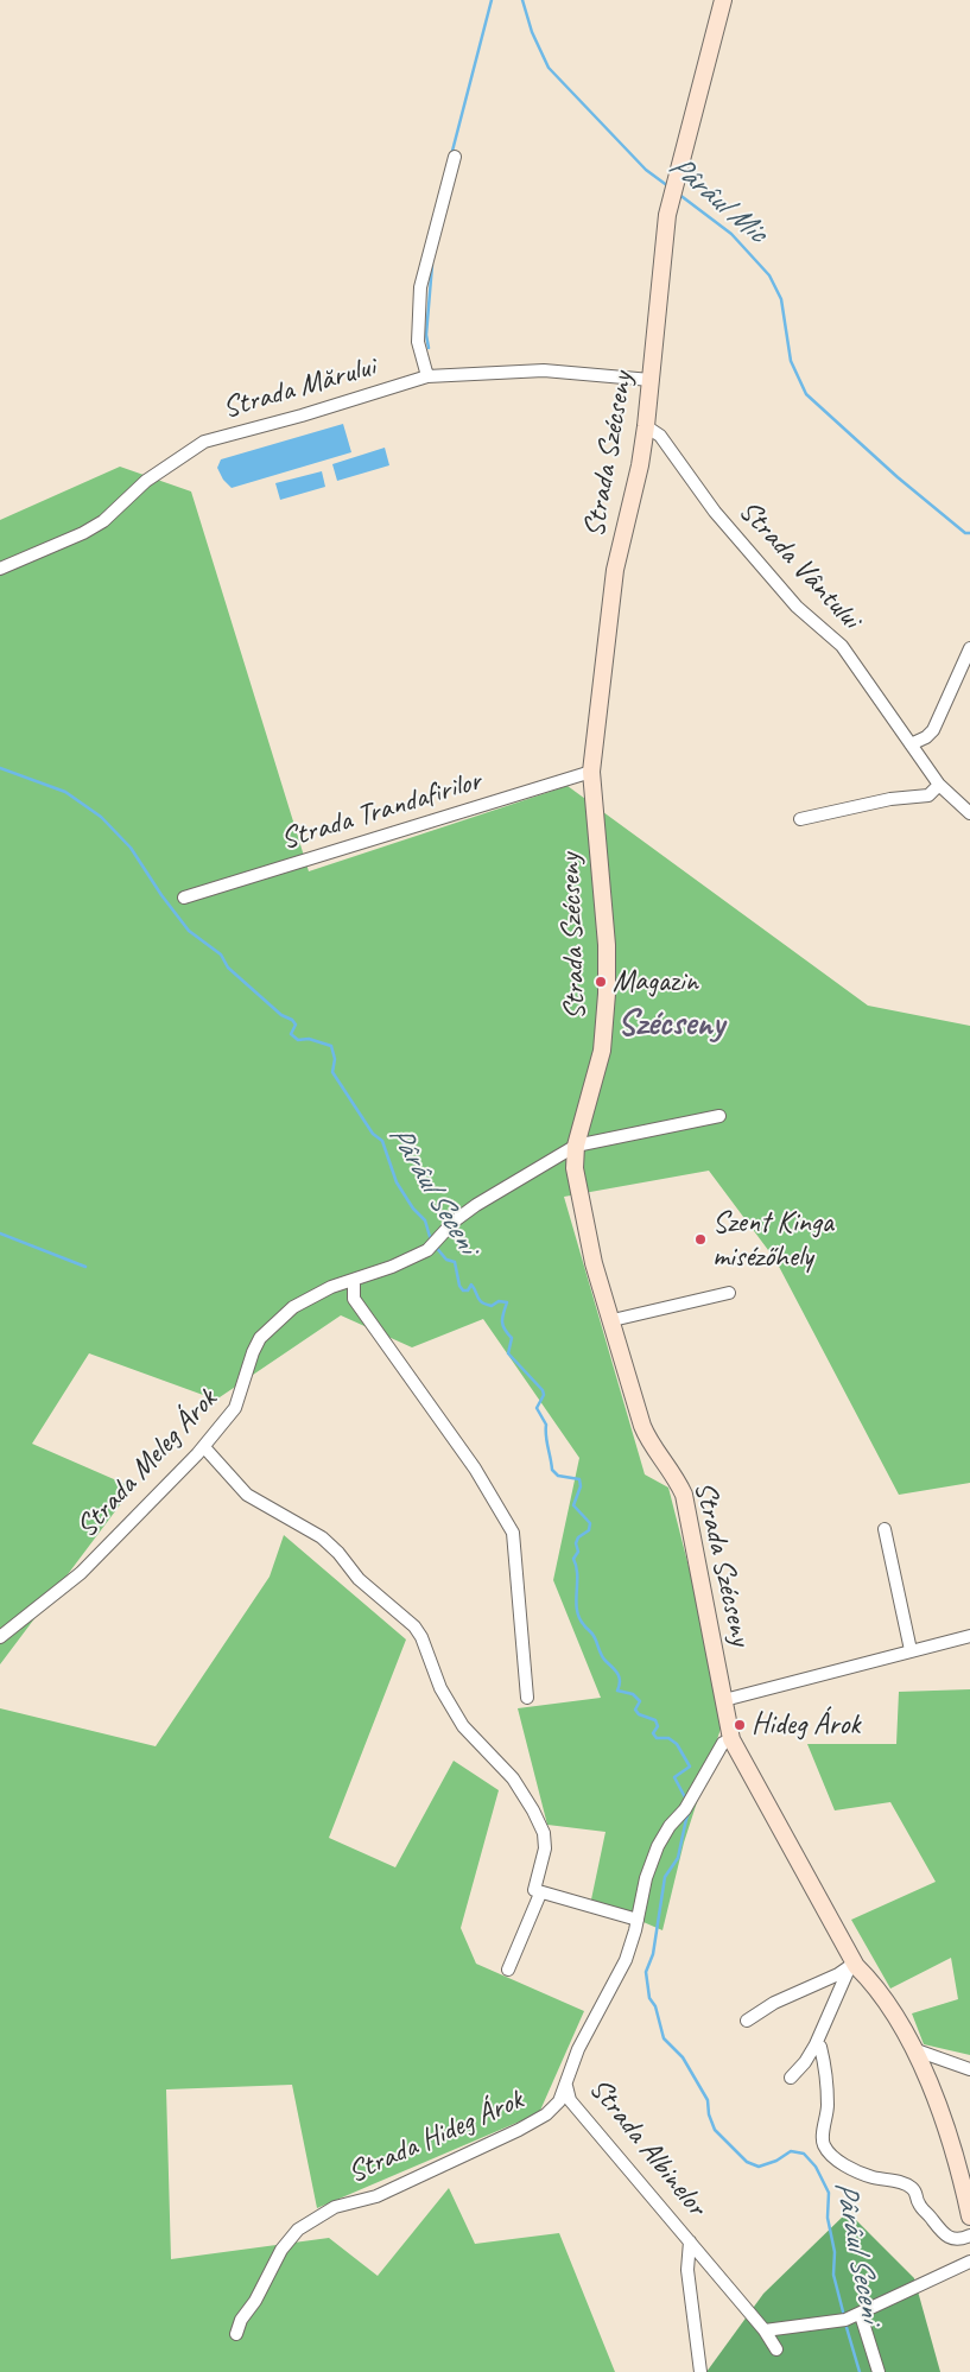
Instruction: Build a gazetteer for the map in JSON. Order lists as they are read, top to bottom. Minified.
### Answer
{"streets":{"street":["Strada Mărului","Strada Szécseny","Strada Vântului","Strada Trandafirilor","Strada Meleg Árok","Strada Hideg Árok","Strada Albinelor"]},"crossings":[["Strada Mărului","Strada Szécseny"],["Strada Szécseny","Strada Vântului"],["Strada Szécseny","Strada Trandafirilor"],["Strada Szécseny","Strada Meleg Árok"],["Strada Szécseny","Strada Hideg Árok"],["Strada Hideg Árok","Strada Albinelor"]],"districts":["Szécseny"],"water":["Pârâul Mic","Pârâul Seceni"],"places":["Magazin","Szent Kinga misézőhely","Hideg Árok"]}
